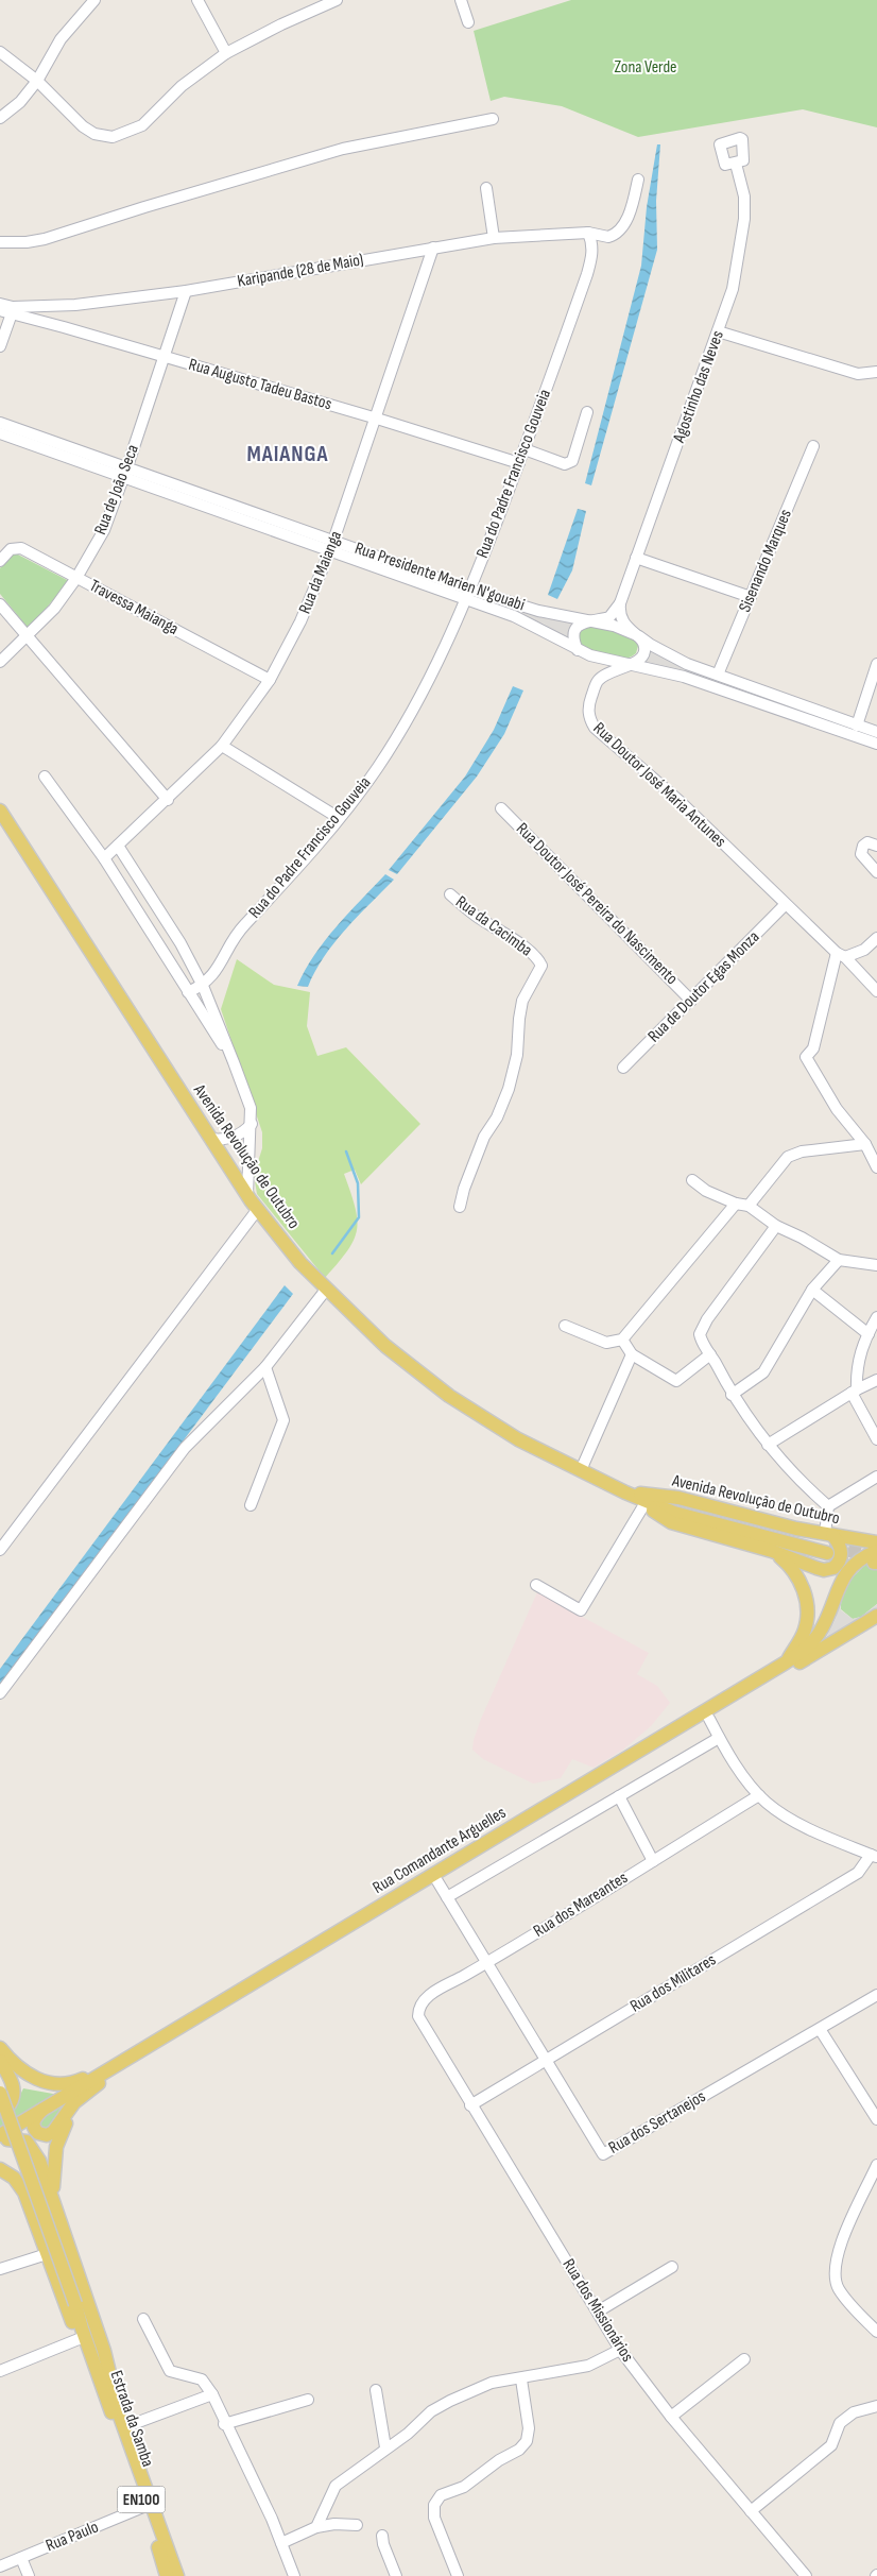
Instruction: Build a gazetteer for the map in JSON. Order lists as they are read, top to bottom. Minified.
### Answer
{"streets":{"main road":["Avenida Revolução de Outubro","Rua Comandante Arguelles","Estrada da Samba","EN100"],"street":["Karipande (28 de Maio)","Rua Augusto Tadeu Bastos","Agostinho das Neves","Rua do Padre Francisco Gouveia","Rua de João Seca","Sisenando Marques","Rua da Maianga","Rua Presidente Marien N'gouabi","Travessa Maianga","Rua Doutor José Maria Antunes","Rua Doutor José Pereira do Nascimento","Rua da Cacimba","Rua de Doutor Egas Monza","Rua dos Mareantes","Rua dos Militares","Rua dos Sertanejos","Rua dos Missionários","Rua Paulo"]},"crossings":[["Karipande (28 de Maio)","Rua Augusto Tadeu Bastos"],["Karipande (28 de Maio)","Rua do Padre Francisco Gouveia"],["Karipande (28 de Maio)","Rua de João Seca"],["Karipande (28 de Maio)","Rua da Maianga"],["Rua Augusto Tadeu Bastos","Rua do Padre Francisco Gouveia"],["Rua Augusto Tadeu Bastos","Rua de João Seca"],["Rua Augusto Tadeu Bastos","Rua da Maianga"],["Rua do Padre Francisco Gouveia","Rua Presidente Marien N'gouabi"],["Rua de João Seca","Rua Presidente Marien N'gouabi"],["Rua de João Seca","Travessa Maianga"],["Sisenando Marques","Rua Presidente Marien N'gouabi"],["Rua da Maianga","Rua Presidente Marien N'gouabi"],["Rua da Maianga","Travessa Maianga"],["Rua Presidente Marien N'gouabi","Rua Doutor José Maria Antunes"],["Rua Doutor José Maria Antunes","Rua de Doutor Egas Monza"],["Rua Doutor José Pereira do Nascimento","Rua de Doutor Egas Monza"],["Rua Comandante Arguelles","Rua dos Sertanejos"],["Rua dos Mareantes","Rua dos Sertanejos"],["Rua dos Mareantes","Rua dos Missionários"],["Rua dos Militares","Rua dos Sertanejos"],["Rua dos Militares","Rua dos Missionários"],["Estrada da Samba","EN100"],["Estrada da Samba","Rua Paulo"]],"districts":["MAIANGA"],"parks":["Zona Verde"]}
